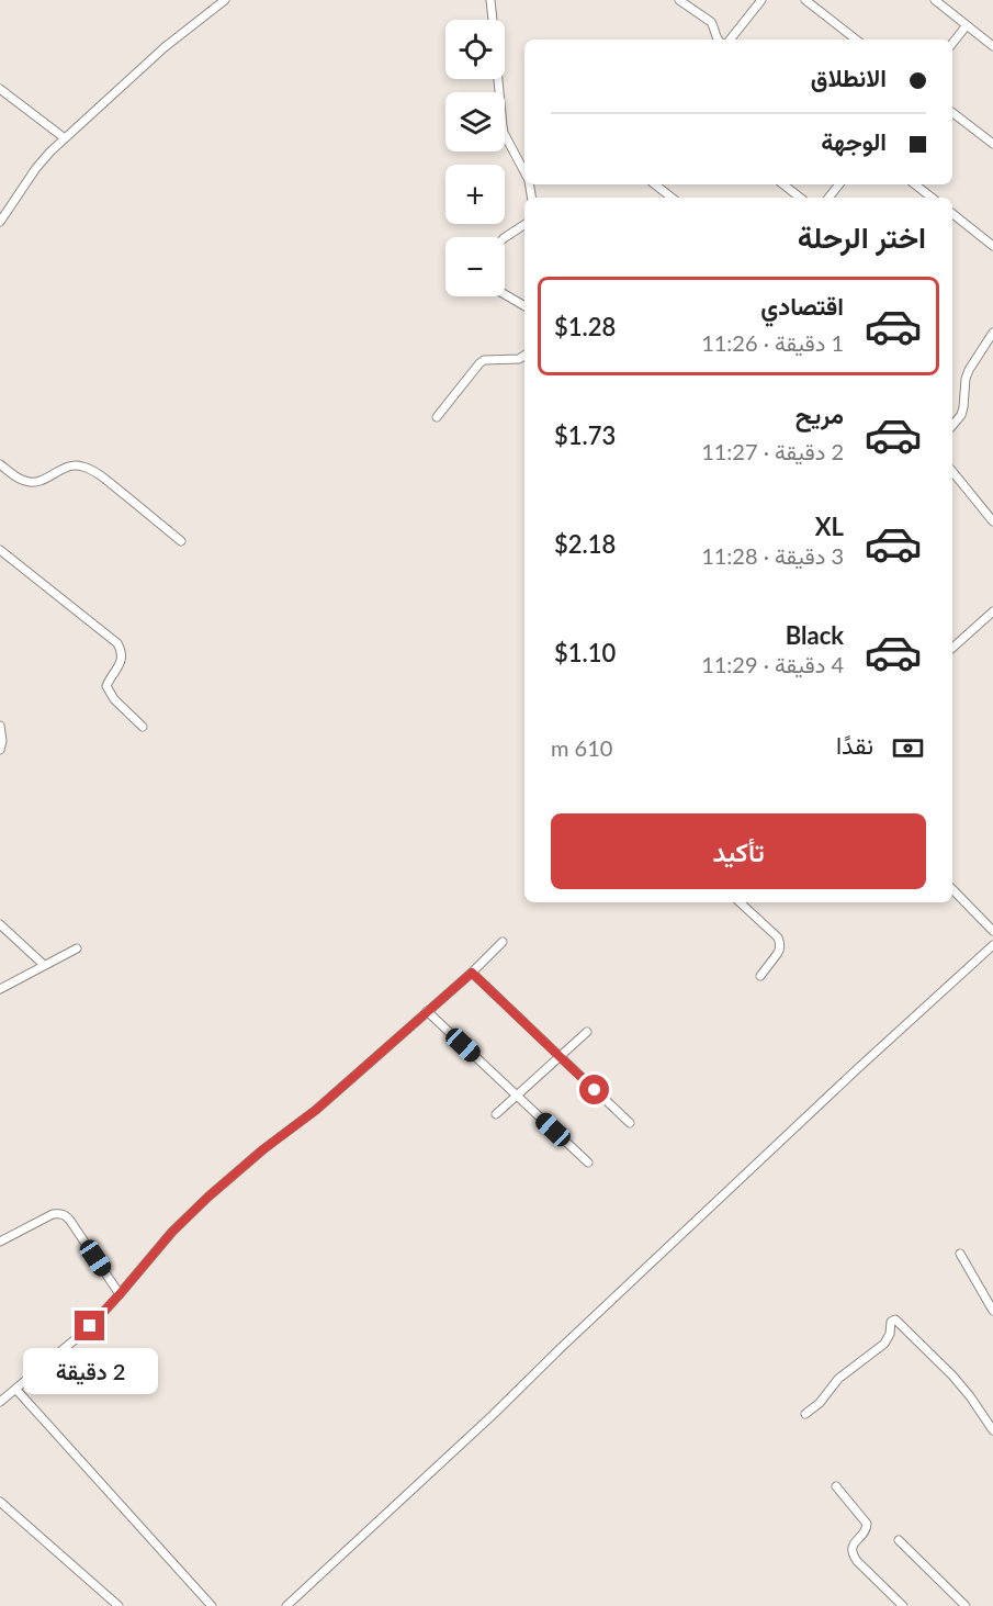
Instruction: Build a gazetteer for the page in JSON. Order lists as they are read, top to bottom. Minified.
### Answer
{"page":{"map_buttons":["+","−"],"banner":["الانطلاق","الوجهة"],"heading":"اختر الرحلة","list":[{"name":"اقتصادي","note":"1 دقيقة · 11:26","value":"$1.28"},{"name":"مريح","note":"2 دقيقة · 11:27","value":"$1.73"},{"name":"XL","note":"3 دقيقة · 11:28","value":"$2.18"},{"name":"Black","note":"4 دقيقة · 11:29","value":"$1.10"}],"pay":["نقدًا","610 m"],"buttons":"تأكيد","bubble":"2 دقيقة"}}
